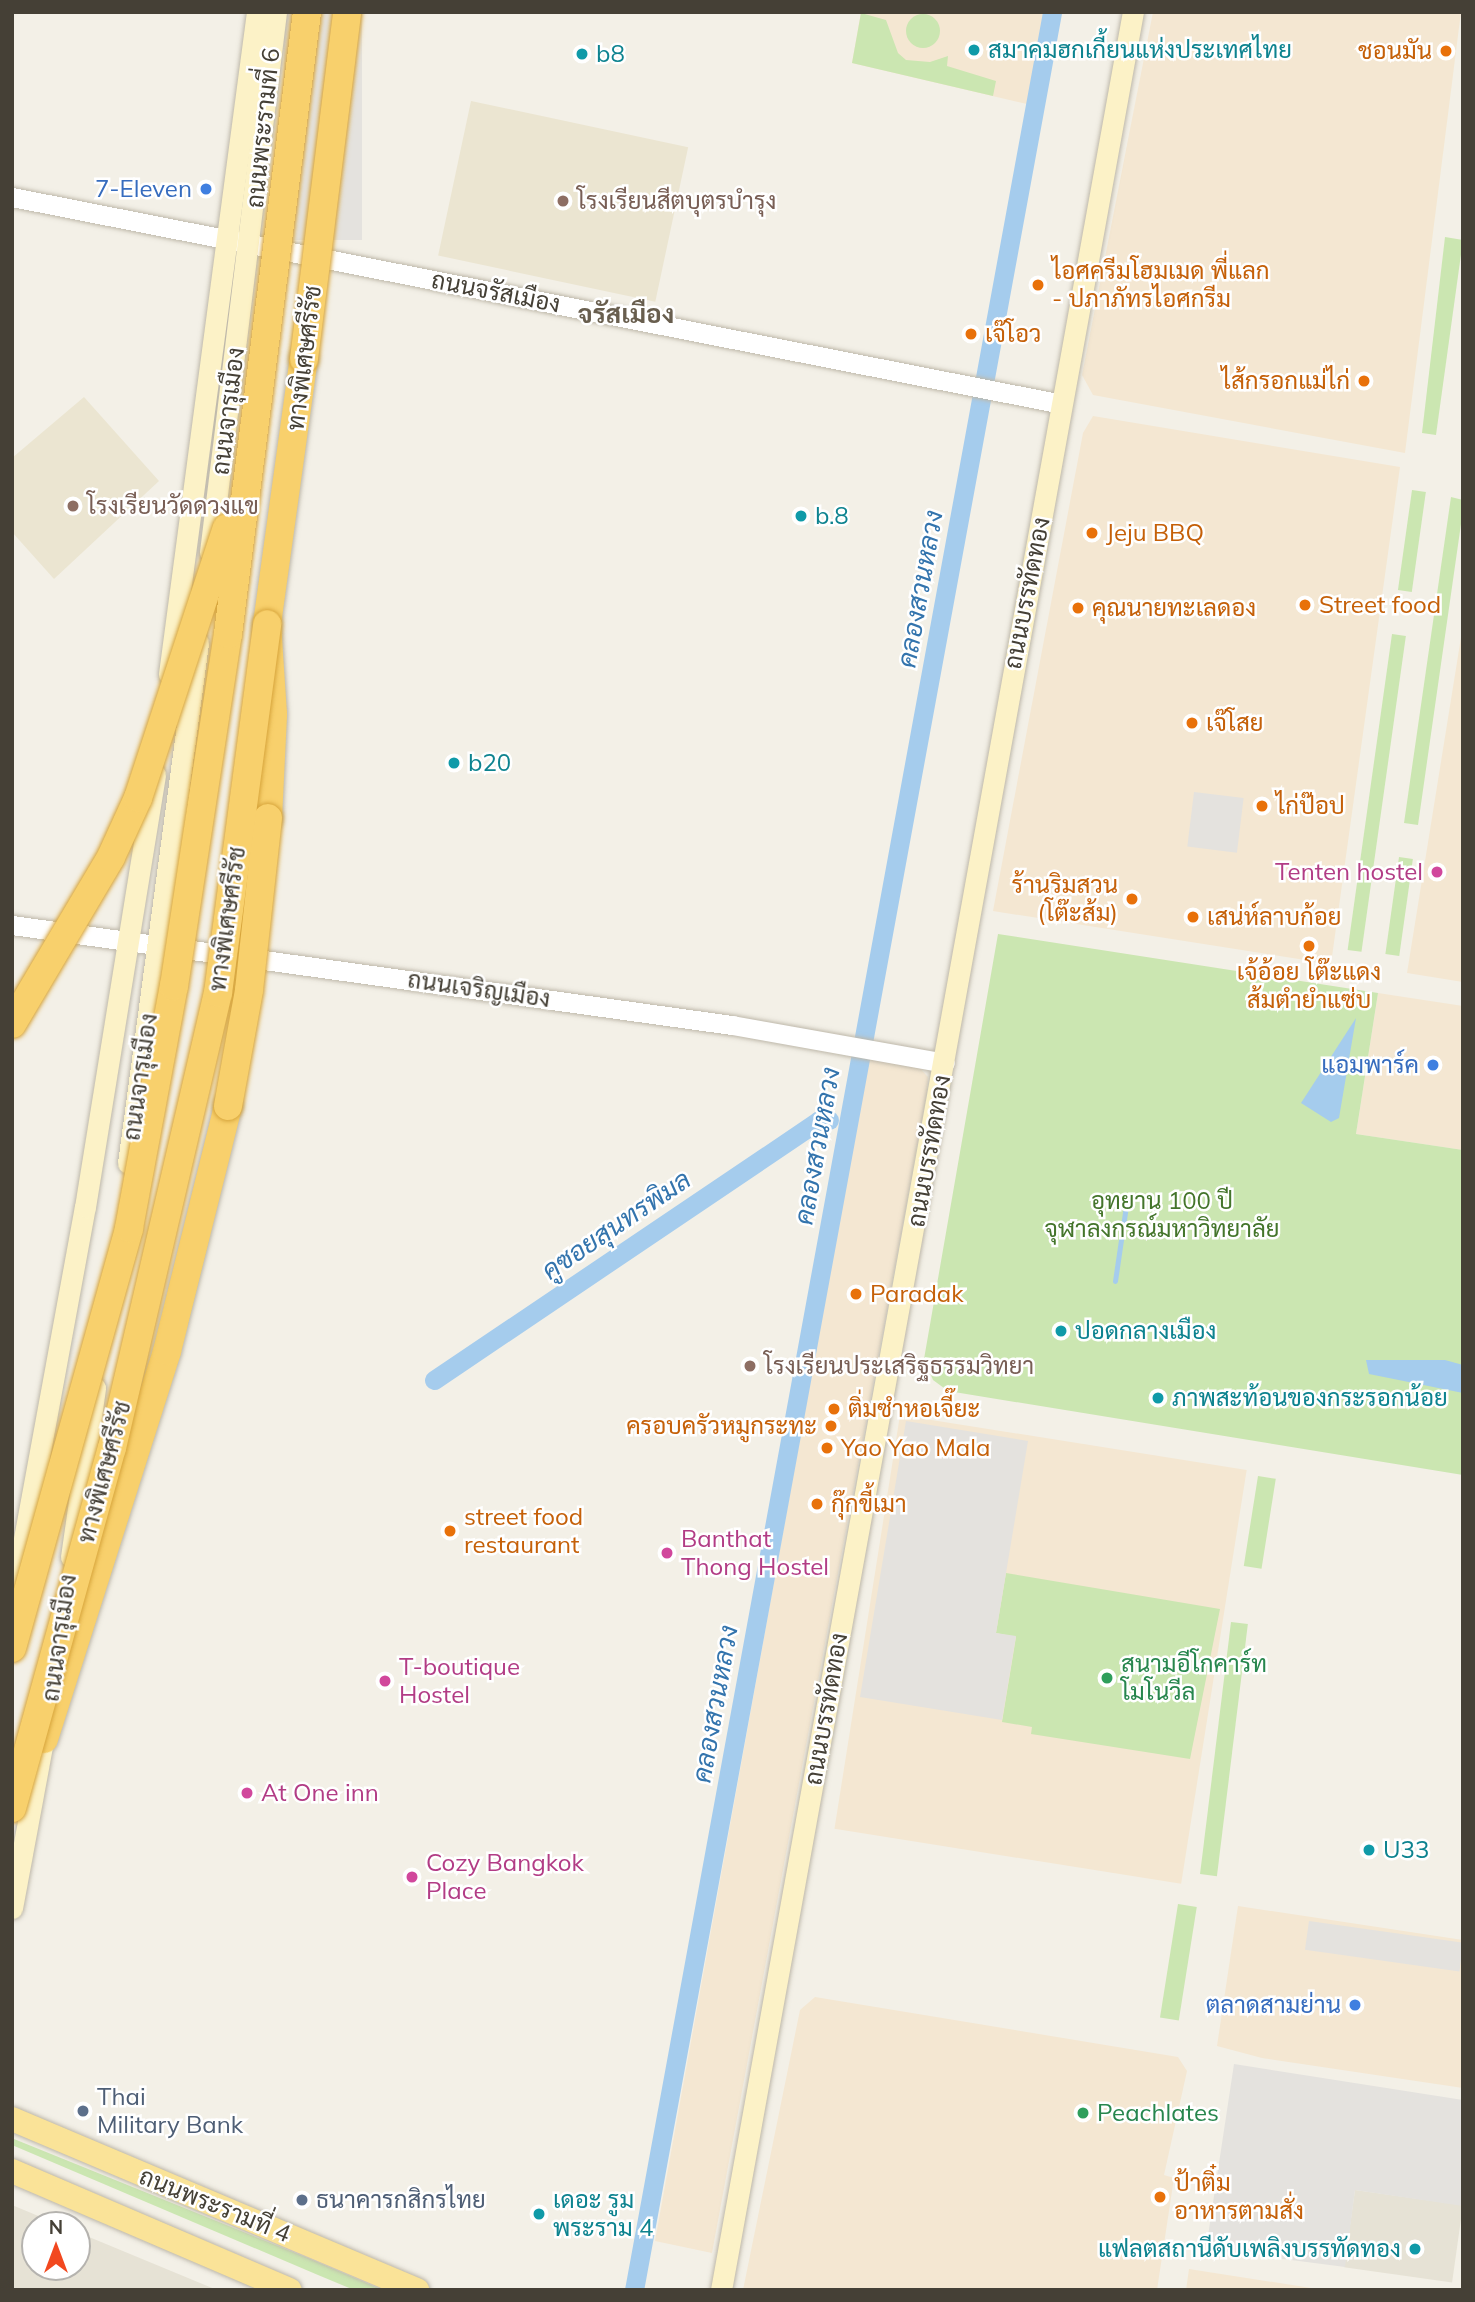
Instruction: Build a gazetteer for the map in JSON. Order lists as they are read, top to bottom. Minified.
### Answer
{"streets":{"highway":["ทางพิเศษศรีรัช"],"main road":["ถนนพระรามที่ 6","ถนนจารุเมือง","ถนนบรรทัดทอง","ถนนพระรามที่ 4"],"street":["ถนนจรัสเมือง","ถนนเจริญเมือง"]},"crossings":[["ถนนพระรามที่ 6","ถนนจรัสเมือง"],["ถนนพระรามที่ 6","ถนนจารุเมือง"],["ถนนจรัสเมือง","ถนนจารุเมือง"],["ถนนจรัสเมือง","ถนนบรรทัดทอง"],["ถนนจารุเมือง","ถนนเจริญเมือง"],["ถนนบรรทัดทอง","ถนนเจริญเมือง"]],"districts":["จรัสเมือง"],"water":["คลองสวนหลวง","คูซอยสุนทรพิมล"],"parks":["อุทยาน 100 ปี จุฬาลงกรณ์มหาวิทยาลัย"],"places":["สมาคมฮกเกี้ยนแห่งประเทศไทย","ชอนมัน","b8","7-Eleven","โรงเรียนสีตบุตรบำรุง","ไอศครีมโฮมเมด พี่แลก - ปภาภัทรไอศกรีม","เจ๊โอว","ไส้กรอกแม่ไก่","โรงเรียนวัดดวงแข","b.8","Jeju BBQ","Street food","คุณนายทะเลดอง","เจ๊โสย","b20","ไก่ป๊อป","Tenten hostel","ร้านริมสวน (โต๊ะส้ม)","เสน่ห์ลาบก้อย","เจ้อ้อย โต๊ะแดง ส้มตำยำแซ่บ","แอมพาร์ค","Paradak","ปอดกลางเมือง","โรงเรียนประเสริฐธรรมวิทยา","ภาพสะท้อนของกระรอกน้อย","ติ่มซำหอเจี๊ยะ","ครอบครัวหมูกระทะ","Yao Yao Mala","กุ๊กขี้เมา","street food restaurant","Banthat Thong Hostel","สนามอีโกคาร์ท โมโนวีล","T-boutique Hostel","At One inn","U33","Cozy Bangkok Place","ตลาดสามย่าน","Thai Military Bank","Peachlates","ป้าติ๋ม อาหารตามสั่ง","ธนาคารกสิกรไทย","เดอะ รูม พระราม 4","แฟลตสถานีดับเพลิงบรรทัดทอง"],"north":"top"}
